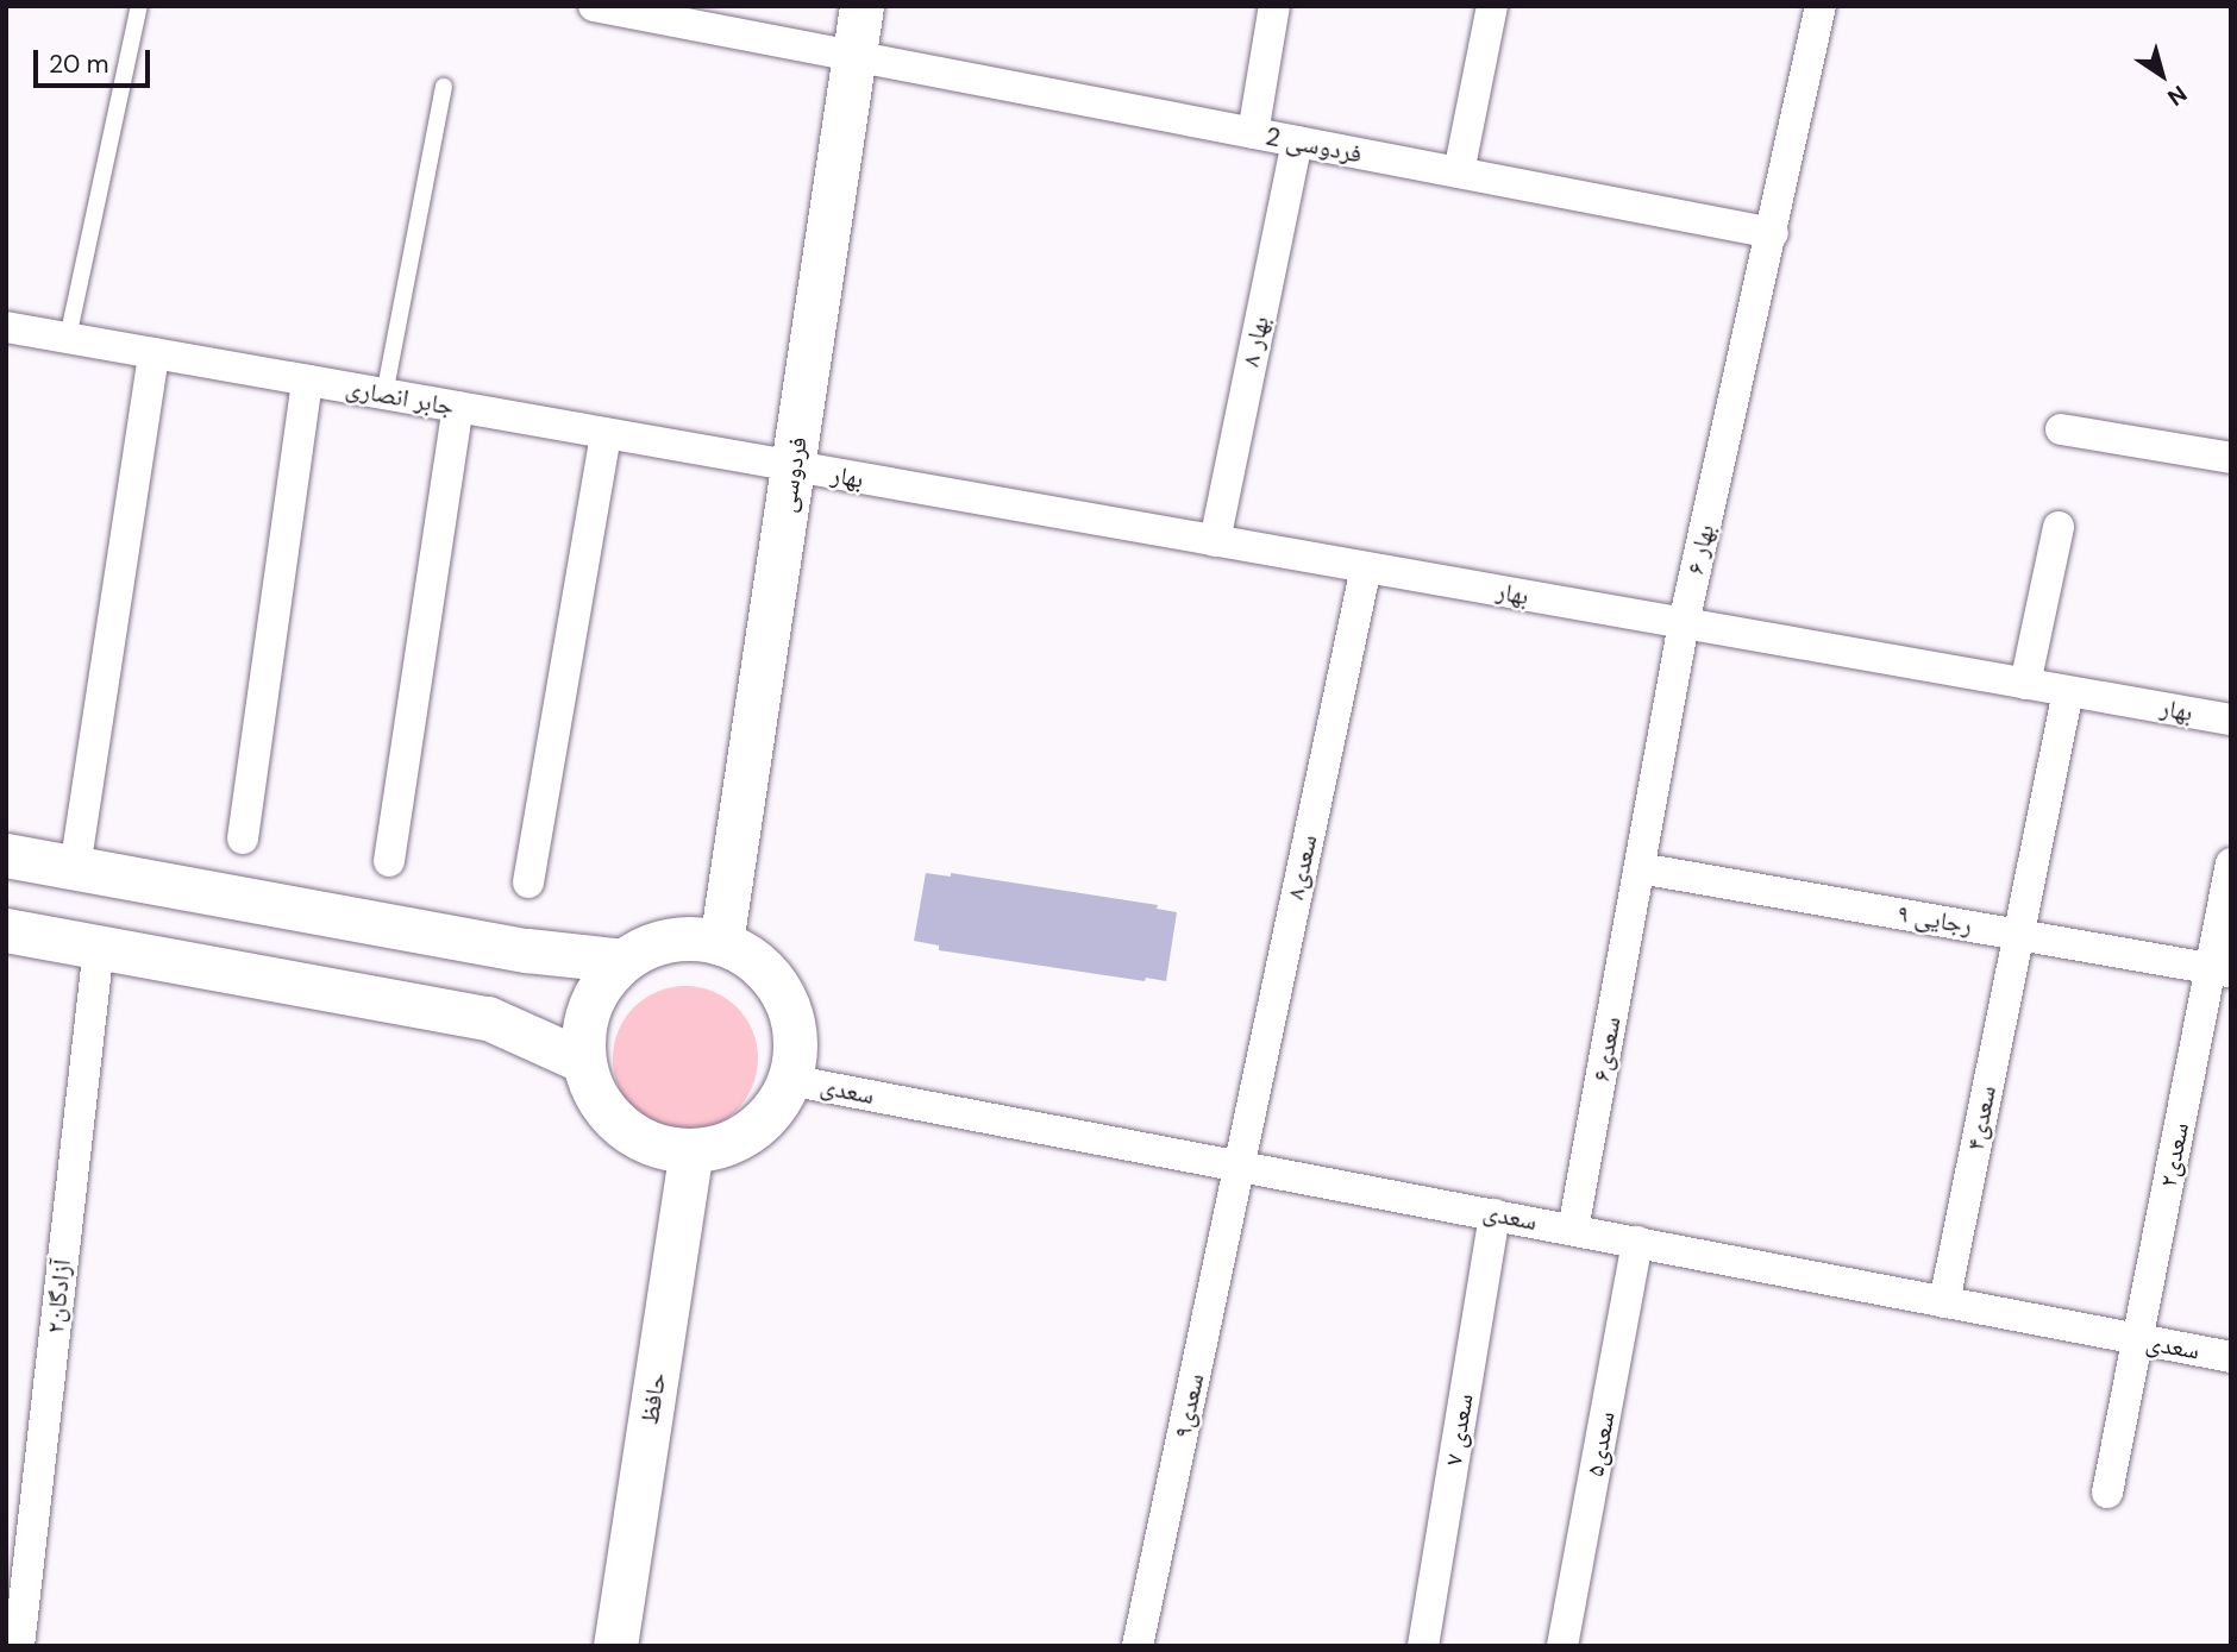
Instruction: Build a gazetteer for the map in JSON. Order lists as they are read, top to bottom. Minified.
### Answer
{"streets":{"street":["فردوسی 2","بهار ۸","جابر انصاری","فردوسی","بهار","بهار ۶","سعدی۸","رجایی ۹","سعدی۶","سعدی","سعدی۴","سعدی۲","آزادگان۲","حافظ","سعدی۹","سعدی ۷","سعدی۵"]},"crossings":[["فردوسی 2","بهار ۸"],["فردوسی 2","فردوسی"],["فردوسی 2","بهار ۶"],["بهار ۸","بهار"],["جابر انصاری","فردوسی"],["جابر انصاری","بهار"],["فردوسی","بهار"],["فردوسی","سعدی"],["فردوسی","حافظ"],["بهار","بهار ۶"],["بهار","سعدی۸"],["بهار","سعدی۴"],["بهار ۶","رجایی ۹"],["بهار ۶","سعدی۶"],["سعدی۸","سعدی"],["سعدی۸","سعدی۹"],["رجایی ۹","سعدی۶"],["رجایی ۹","سعدی۴"],["رجایی ۹","سعدی۲"],["سعدی۶","سعدی"],["سعدی","سعدی۴"],["سعدی","سعدی۲"],["سعدی","حافظ"],["سعدی","سعدی۹"],["سعدی","سعدی ۷"],["سعدی","سعدی۵"]],"scale_bar":"20 m","north":"bottom right"}
